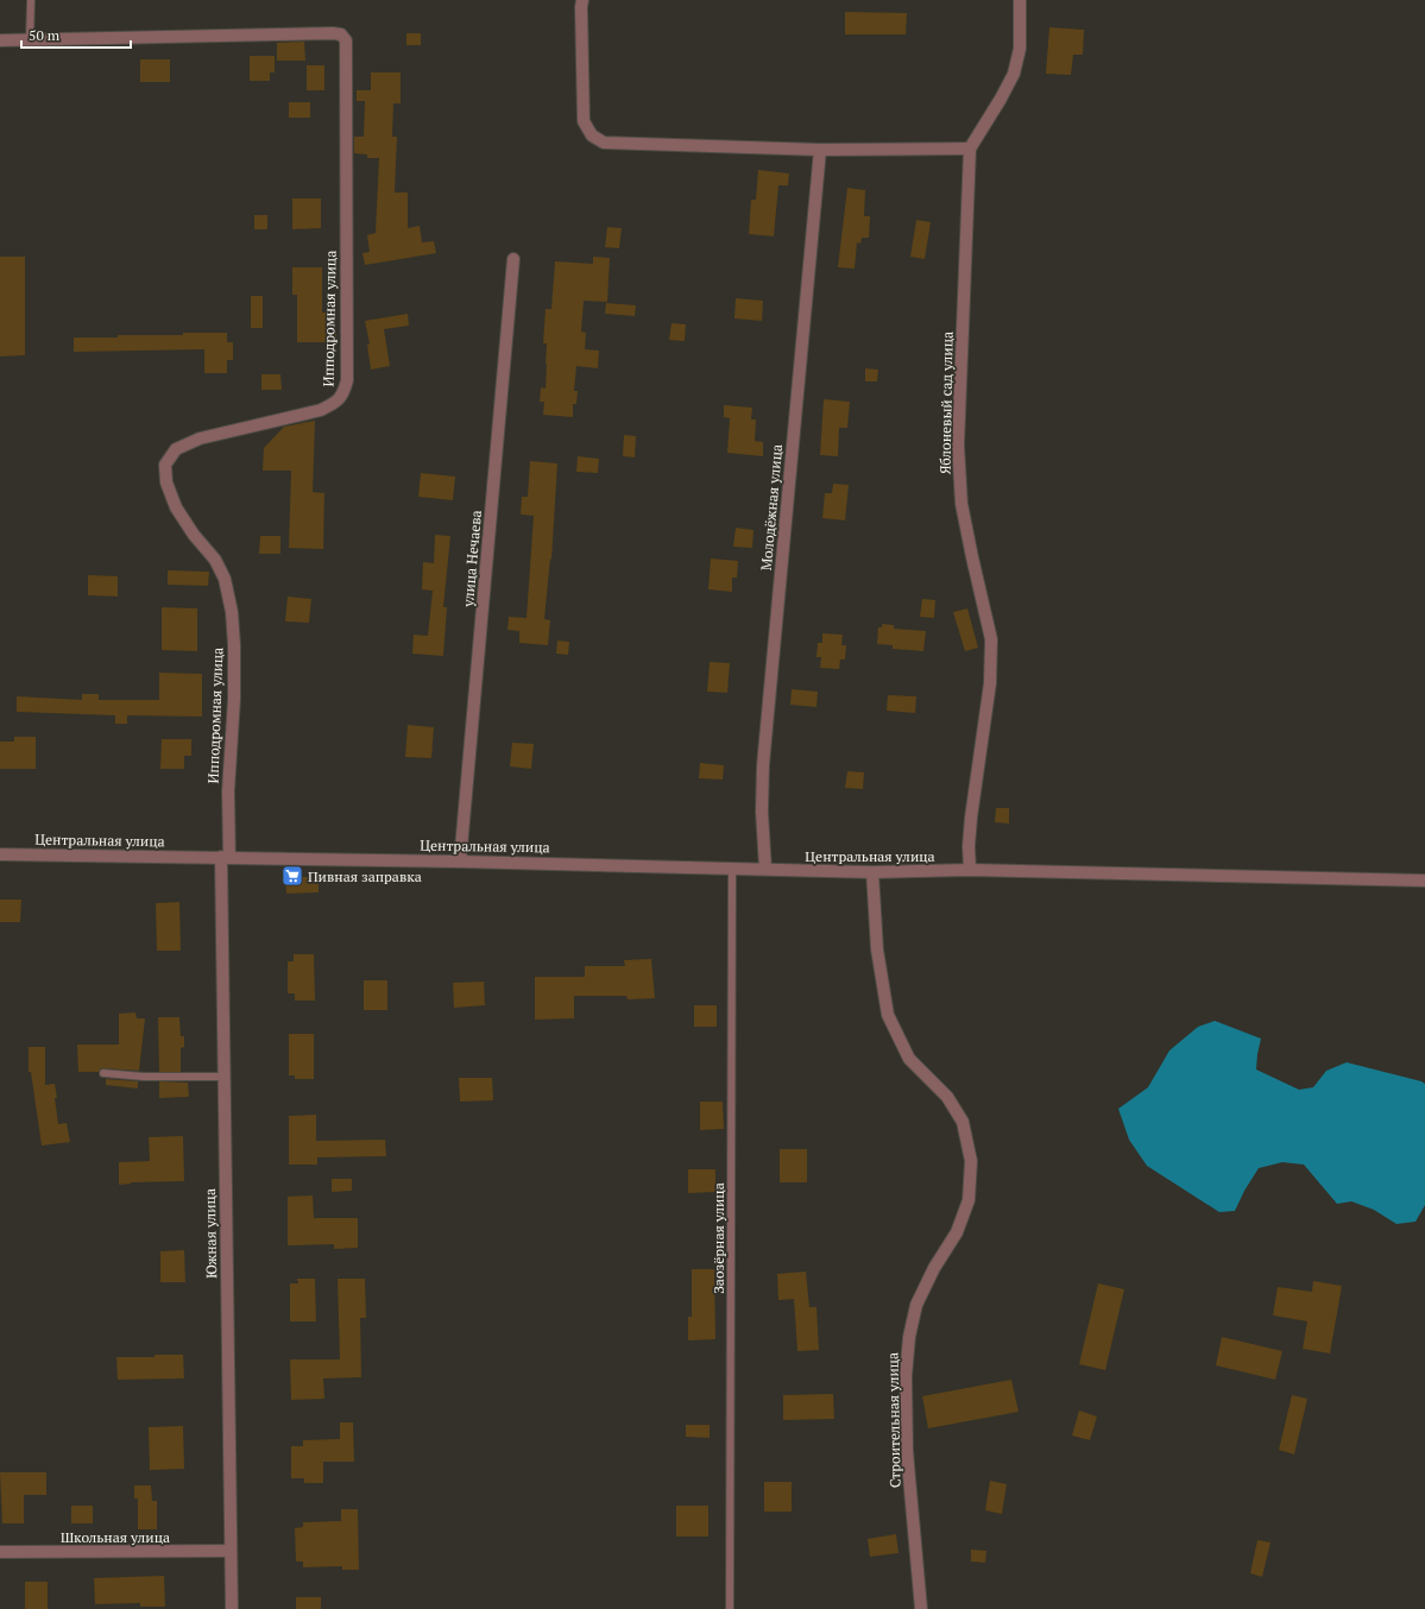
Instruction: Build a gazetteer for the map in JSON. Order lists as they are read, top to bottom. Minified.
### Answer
{"streets":{"street":["Ипподромная улица","Яблоневый сад улица","Молодёжная улица","улица Нечаева","Центральная улица","Южная улица","Строительная улица","Школьная улица"],"lane":["Заозёрная улица"]},"crossings":[["Ипподромная улица","Центральная улица"],["Ипподромная улица","Южная улица"],["Яблоневый сад улица","Центральная улица"],["Молодёжная улица","Центральная улица"],["улица Нечаева","Центральная улица"],["Центральная улица","Южная улица"],["Центральная улица","Заозёрная улица"],["Центральная улица","Строительная улица"],["Южная улица","Школьная улица"]],"places":{"supermarket":["Пивная заправка"]},"scale_bar":"50 m"}
